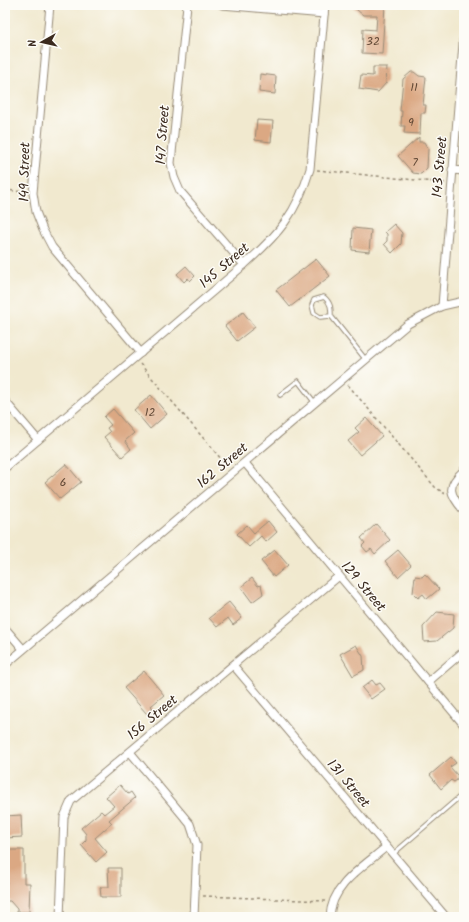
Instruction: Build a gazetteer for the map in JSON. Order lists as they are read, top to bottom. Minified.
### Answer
{"streets":{"street":["147 Street","143 Street","149 Street","145 Street","162 Street","129 Street","156 Street","131 Street"]},"crossings":[["147 Street","145 Street"],["143 Street","162 Street"],["149 Street","145 Street"],["162 Street","129 Street"],["129 Street","156 Street"],["156 Street","131 Street"]],"house_numbers":["32","11","9","7","12","6"],"north":"left"}
